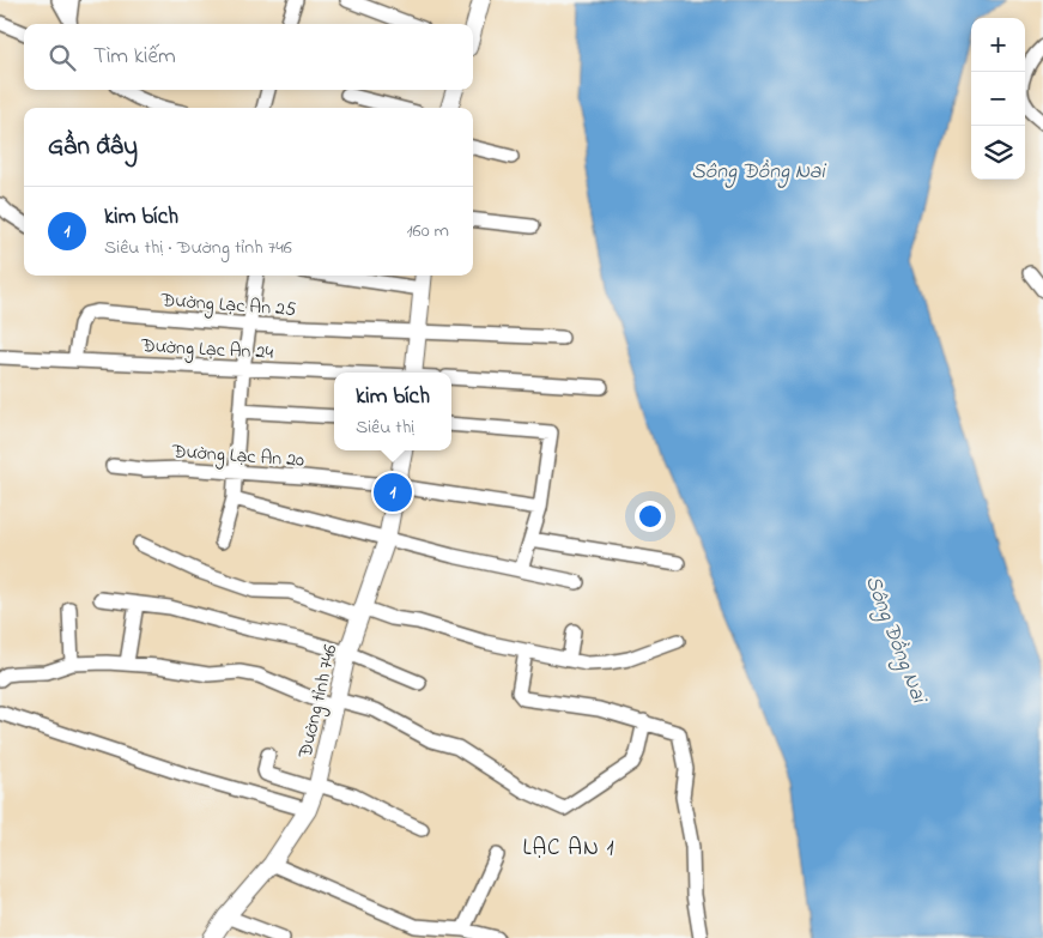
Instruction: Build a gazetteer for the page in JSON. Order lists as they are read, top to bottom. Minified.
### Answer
{"streets":{"main road":["Đường tỉnh 746"],"street":["Đường Lạc An 25","Đường Lạc An 24","Đường Lạc An 20"]},"crossings":[["Đường Lạc An 25","Đường Lạc An 24"],["Đường Lạc An 20","Đường tỉnh 746"]],"districts":["LẠC AN 1"],"water":["Sông Đồng Nai"],"page":{"map_buttons":["+","−"],"search":"Tìm kiếm","heading":"Gần đây","list":[{"mark":"1","name":"kim bích","note":"Siêu thị · Đường tỉnh 746","value":"160 m"}],"popup":["kim bích","Siêu thị"],"pins":"1"}}
